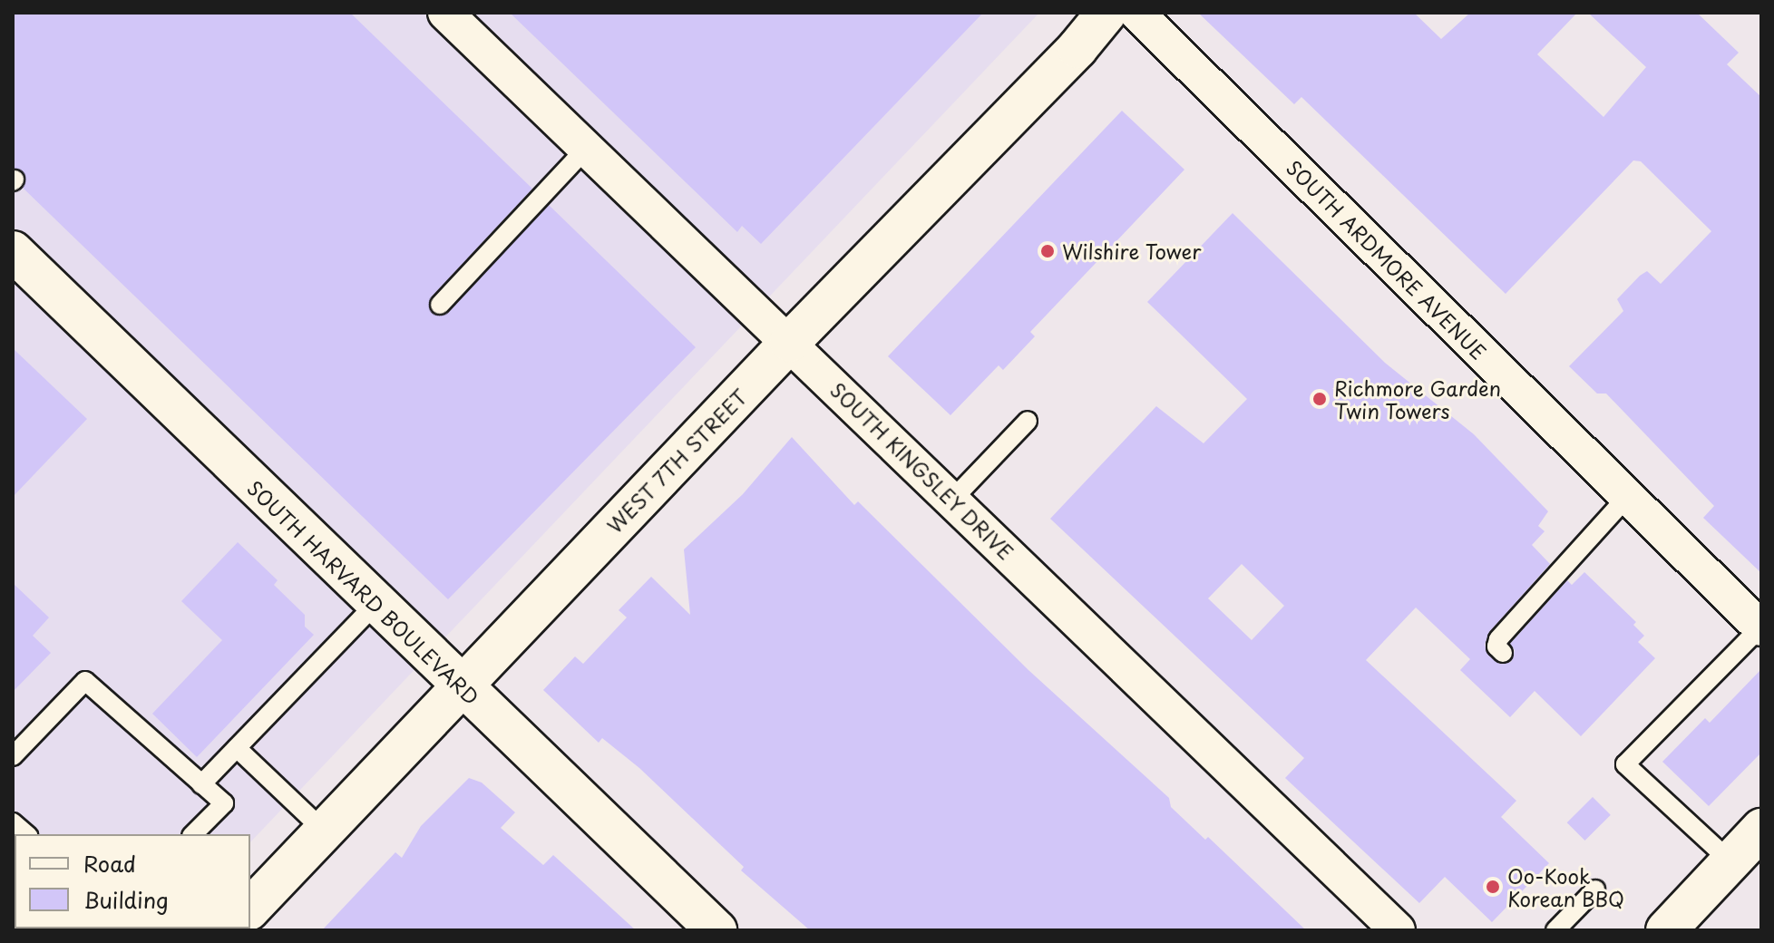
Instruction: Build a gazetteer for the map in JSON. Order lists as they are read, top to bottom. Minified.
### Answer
{"streets":{"street":["SOUTH ARDMORE AVENUE","WEST 7TH STREET","SOUTH KINGSLEY DRIVE","SOUTH HARVARD BOULEVARD"]},"crossings":[["WEST 7TH STREET","SOUTH KINGSLEY DRIVE"],["WEST 7TH STREET","SOUTH HARVARD BOULEVARD"]],"places":["Wilshire Tower","Richmore Garden Twin Towers","Oo-Kook Korean BBQ"],"legend":["Road","Building"]}
